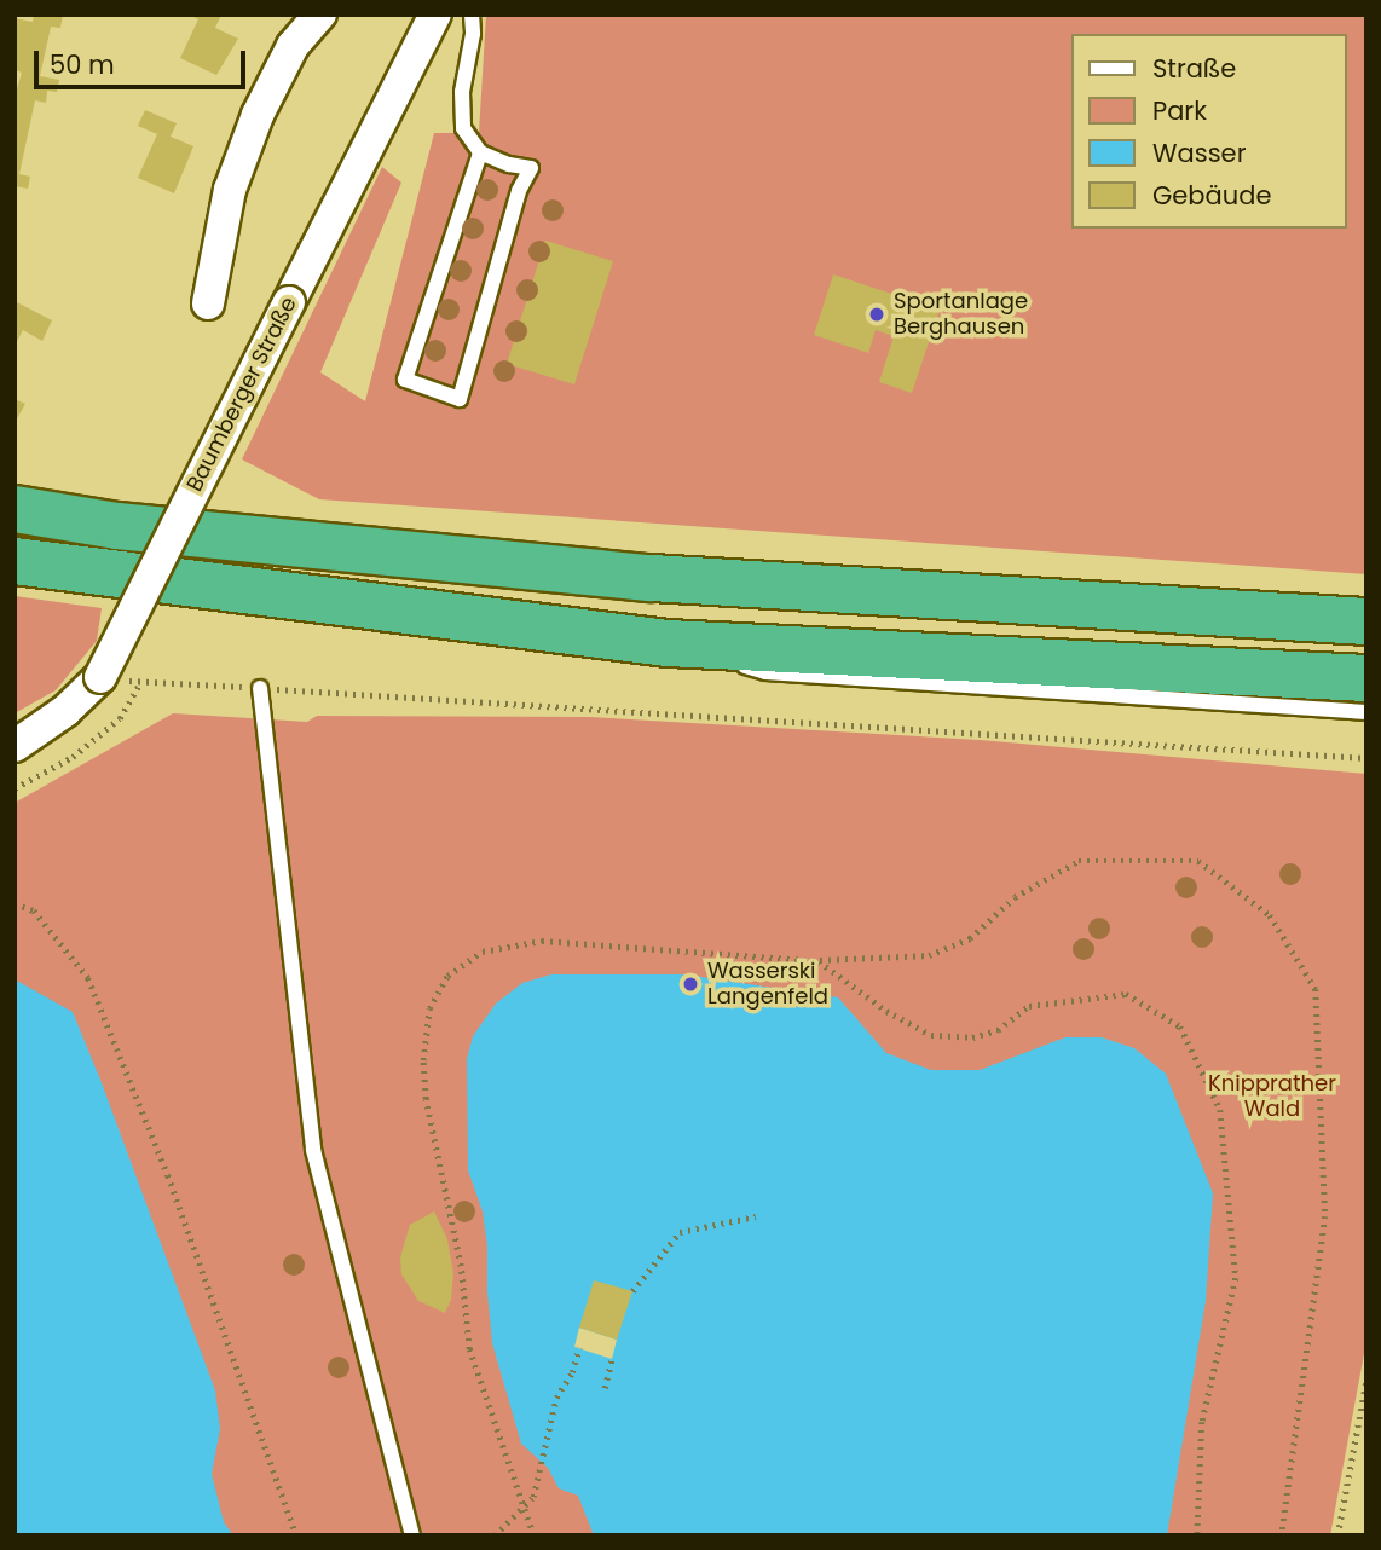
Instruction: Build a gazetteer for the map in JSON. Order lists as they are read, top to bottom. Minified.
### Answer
{"streets":{"street":["Baumberger Straße"]},"parks":["Knipprather Wald"],"places":["Sportanlage Berghausen","Wasserski Langenfeld"],"legend":["Straße","Park","Wasser","Gebäude"],"scale_bar":"50 m"}
